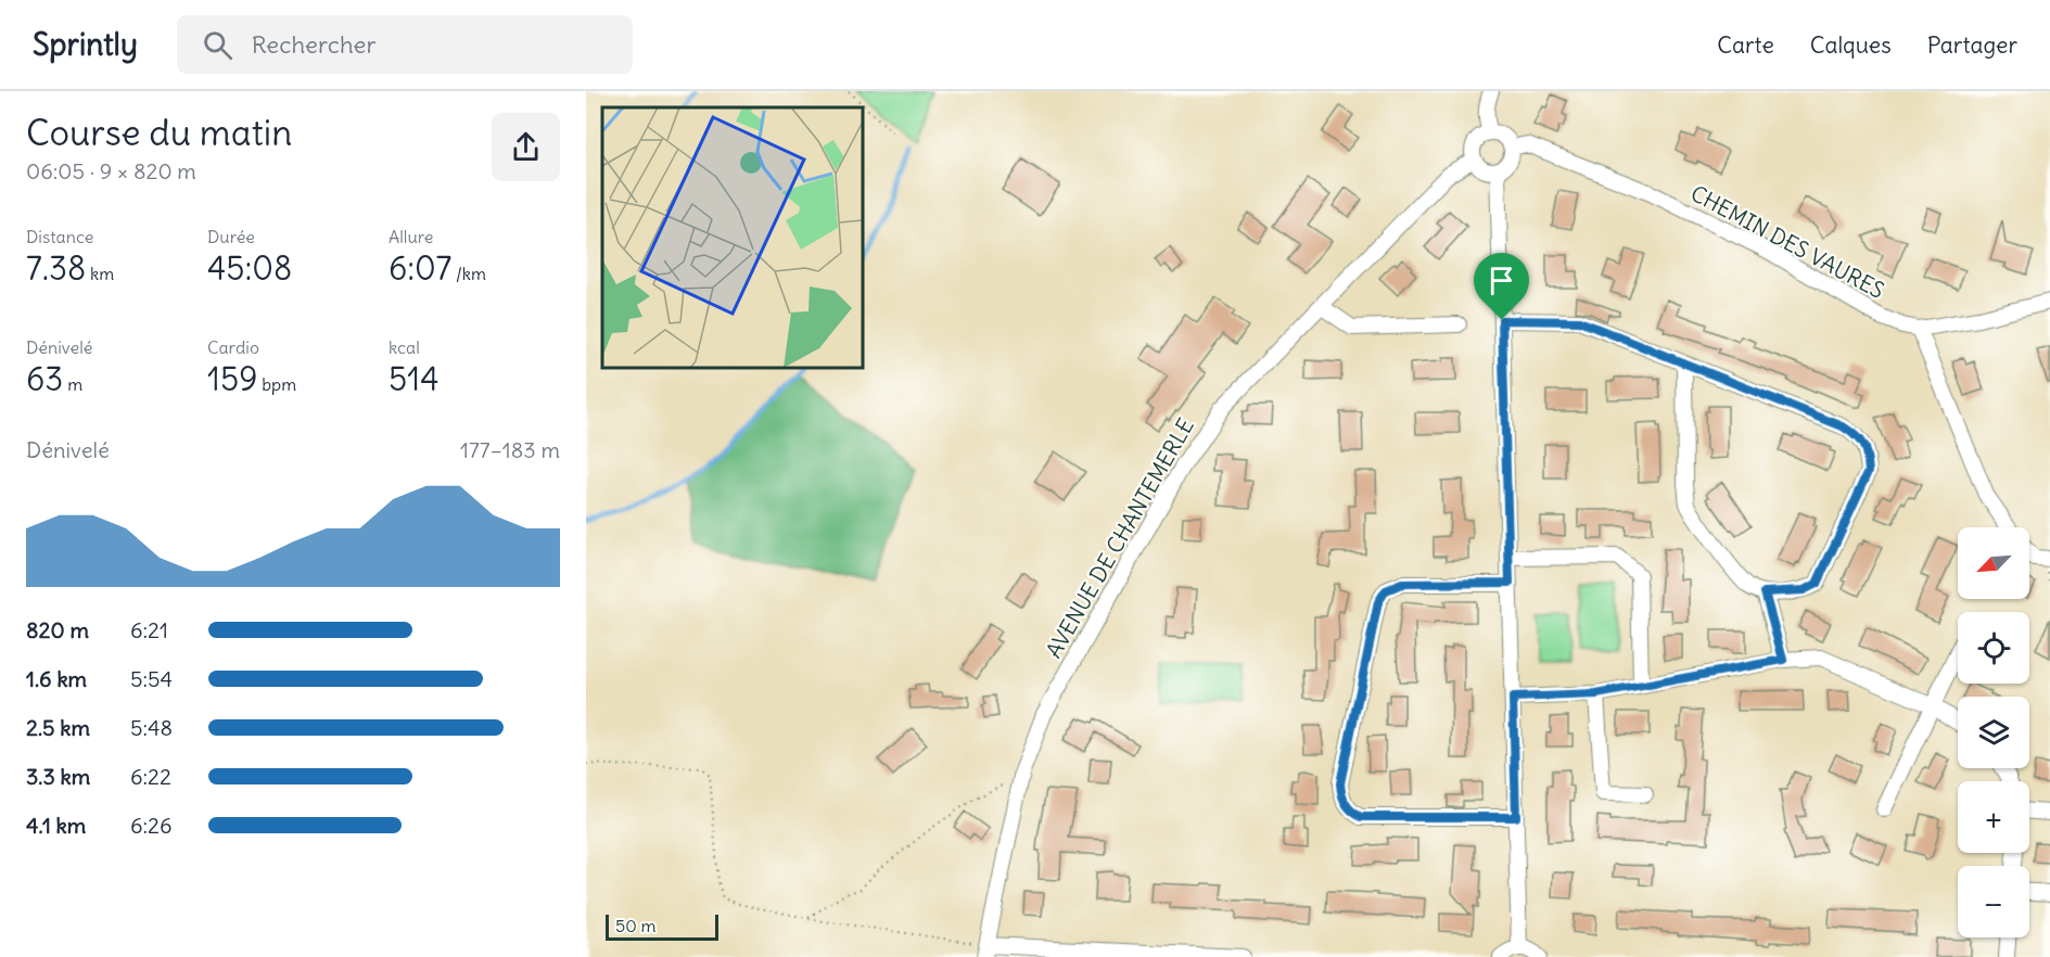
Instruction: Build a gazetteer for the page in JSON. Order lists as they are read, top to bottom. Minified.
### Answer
{"streets":{"street":["CHEMIN DES VAURES","AVENUE DE CHANTEMERLE"]},"crossings":[["CHEMIN DES VAURES","AVENUE DE CHANTEMERLE"]],"scale_bar":"50 m","north":"bottom left","page":{"header":"Sprintly","search":"Rechercher","nav":["Carte","Calques","Partager"],"heading":["Course du matin","06:05 · 9 × 820 m"],"stats":[["Distance","7.38 km"],["Durée","45:08"],["Allure","6:07 /km"],["Dénivelé","63 m"],["Cardio","159 bpm"],["kcal","514"]],"chart":["Dénivelé","177–183 m"],"map_buttons":["+","−"],"list":[{"name":"820 m","note":"6:21"},{"name":"1.6 km","note":"5:54"},{"name":"2.5 km","note":"5:48"},{"name":"3.3 km","note":"6:22"},{"name":"4.1 km","note":"6:26"}],"scale":"50 m"}}
